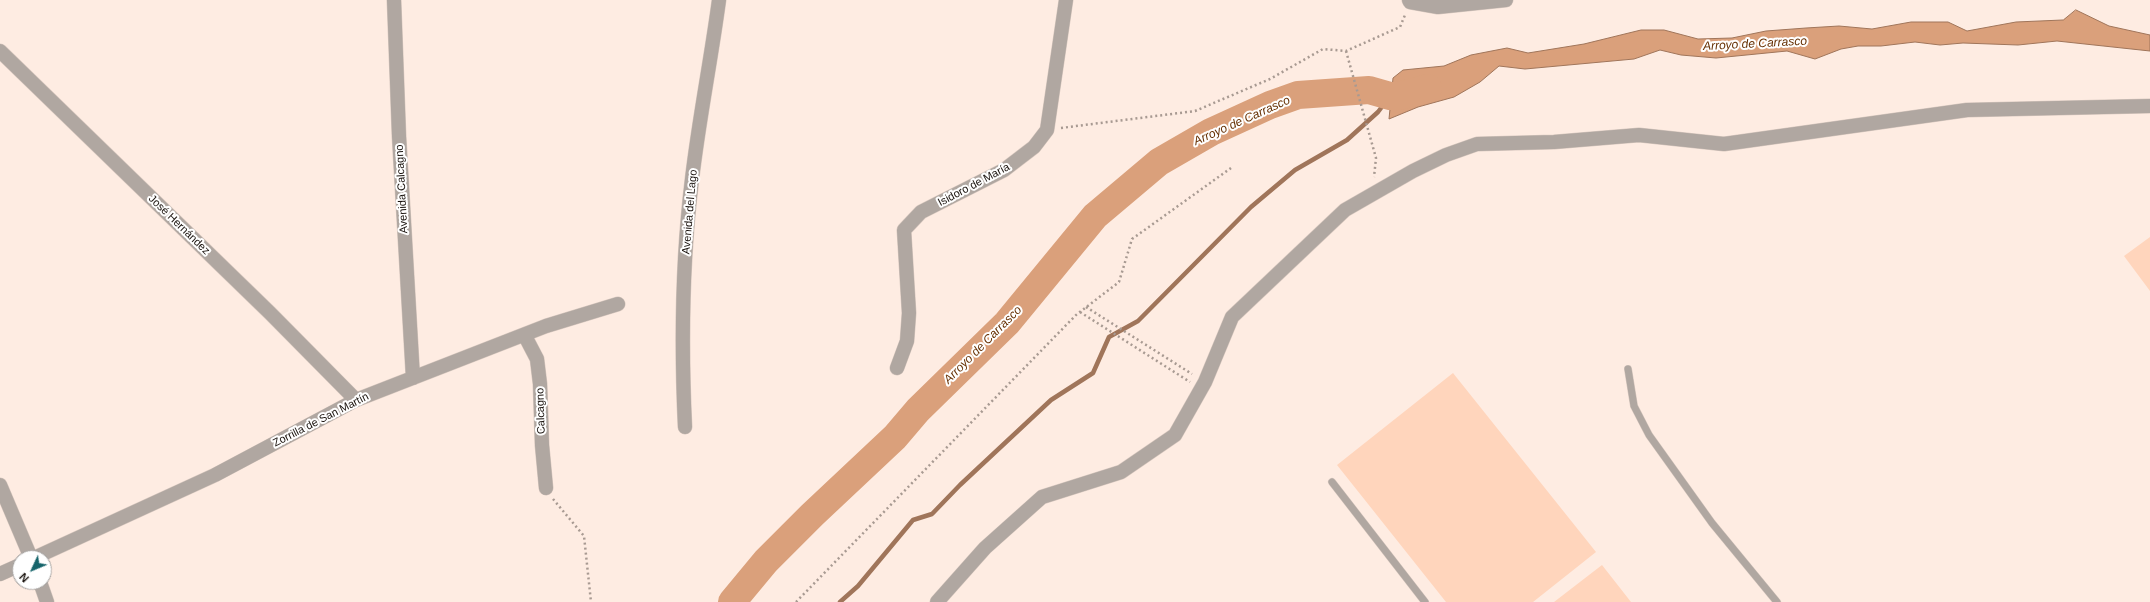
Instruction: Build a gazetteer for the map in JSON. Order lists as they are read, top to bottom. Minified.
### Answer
{"streets":{"street":["Isidoro de María","Avenida Calcagno","Avenida del Lago","José Hernández","Calcagno","Zorrilla de San Martín"]},"crossings":[["Avenida Calcagno","Zorrilla de San Martín"],["José Hernández","Zorrilla de San Martín"],["Calcagno","Zorrilla de San Martín"]],"water":["Arroyo de Carrasco"],"north":"bottom left"}
